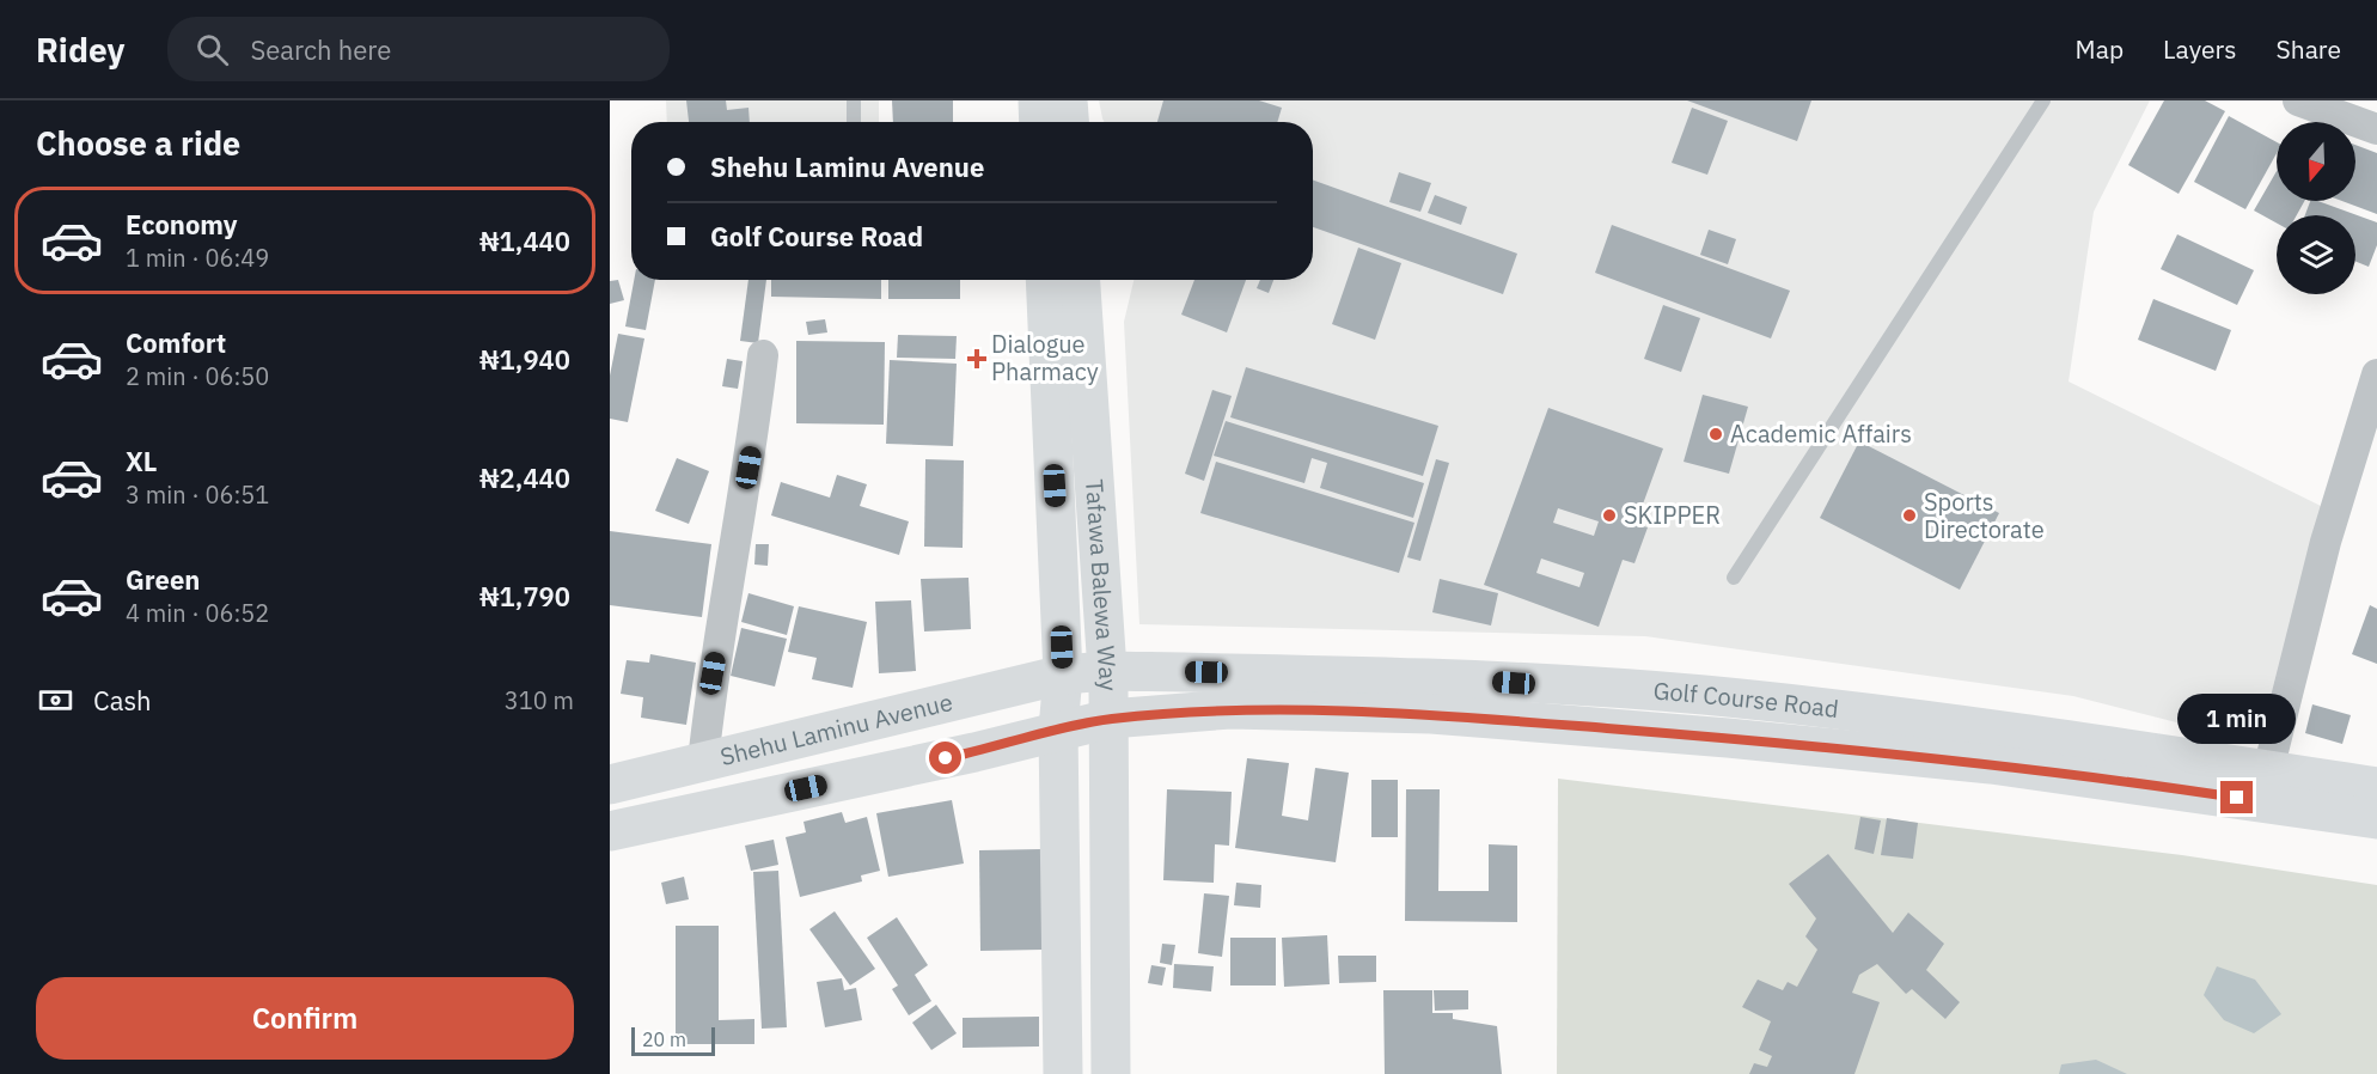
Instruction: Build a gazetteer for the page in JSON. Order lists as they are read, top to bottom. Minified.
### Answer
{"streets":{"street":["Tafawa Balewa Way","Golf Course Road","Shehu Laminu Avenue"]},"crossings":[["Tafawa Balewa Way","Golf Course Road"],["Tafawa Balewa Way","Shehu Laminu Avenue"],["Golf Course Road","Shehu Laminu Avenue"]],"places":{"health":["Dialogue Pharmacy"],"other":["Academic Affairs","SKIPPER","Sports Directorate"]},"scale_bar":"20 m","north":"bottom","page":{"header":"Ridey","search":"Search here","nav":["Map","Layers","Share"],"heading":"Choose a ride","banner":["Shehu Laminu Avenue","Golf Course Road"],"list":[{"name":"Economy","note":"1 min · 06:49","value":"₦1,440"},{"name":"Comfort","note":"2 min · 06:50","value":"₦1,940"},{"name":"XL","note":"3 min · 06:51","value":"₦2,440"},{"name":"Green","note":"4 min · 06:52","value":"₦1,790"}],"pay":["Cash","310 m"],"bubble":"1 min","buttons":"Confirm","scale":"20 m"}}
